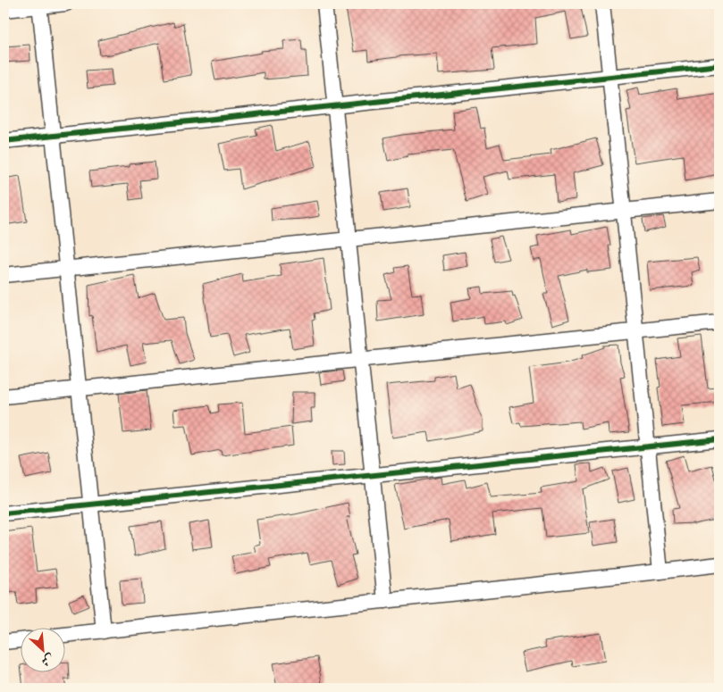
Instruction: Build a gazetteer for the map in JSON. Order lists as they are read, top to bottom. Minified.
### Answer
{"north":"bottom right"}
